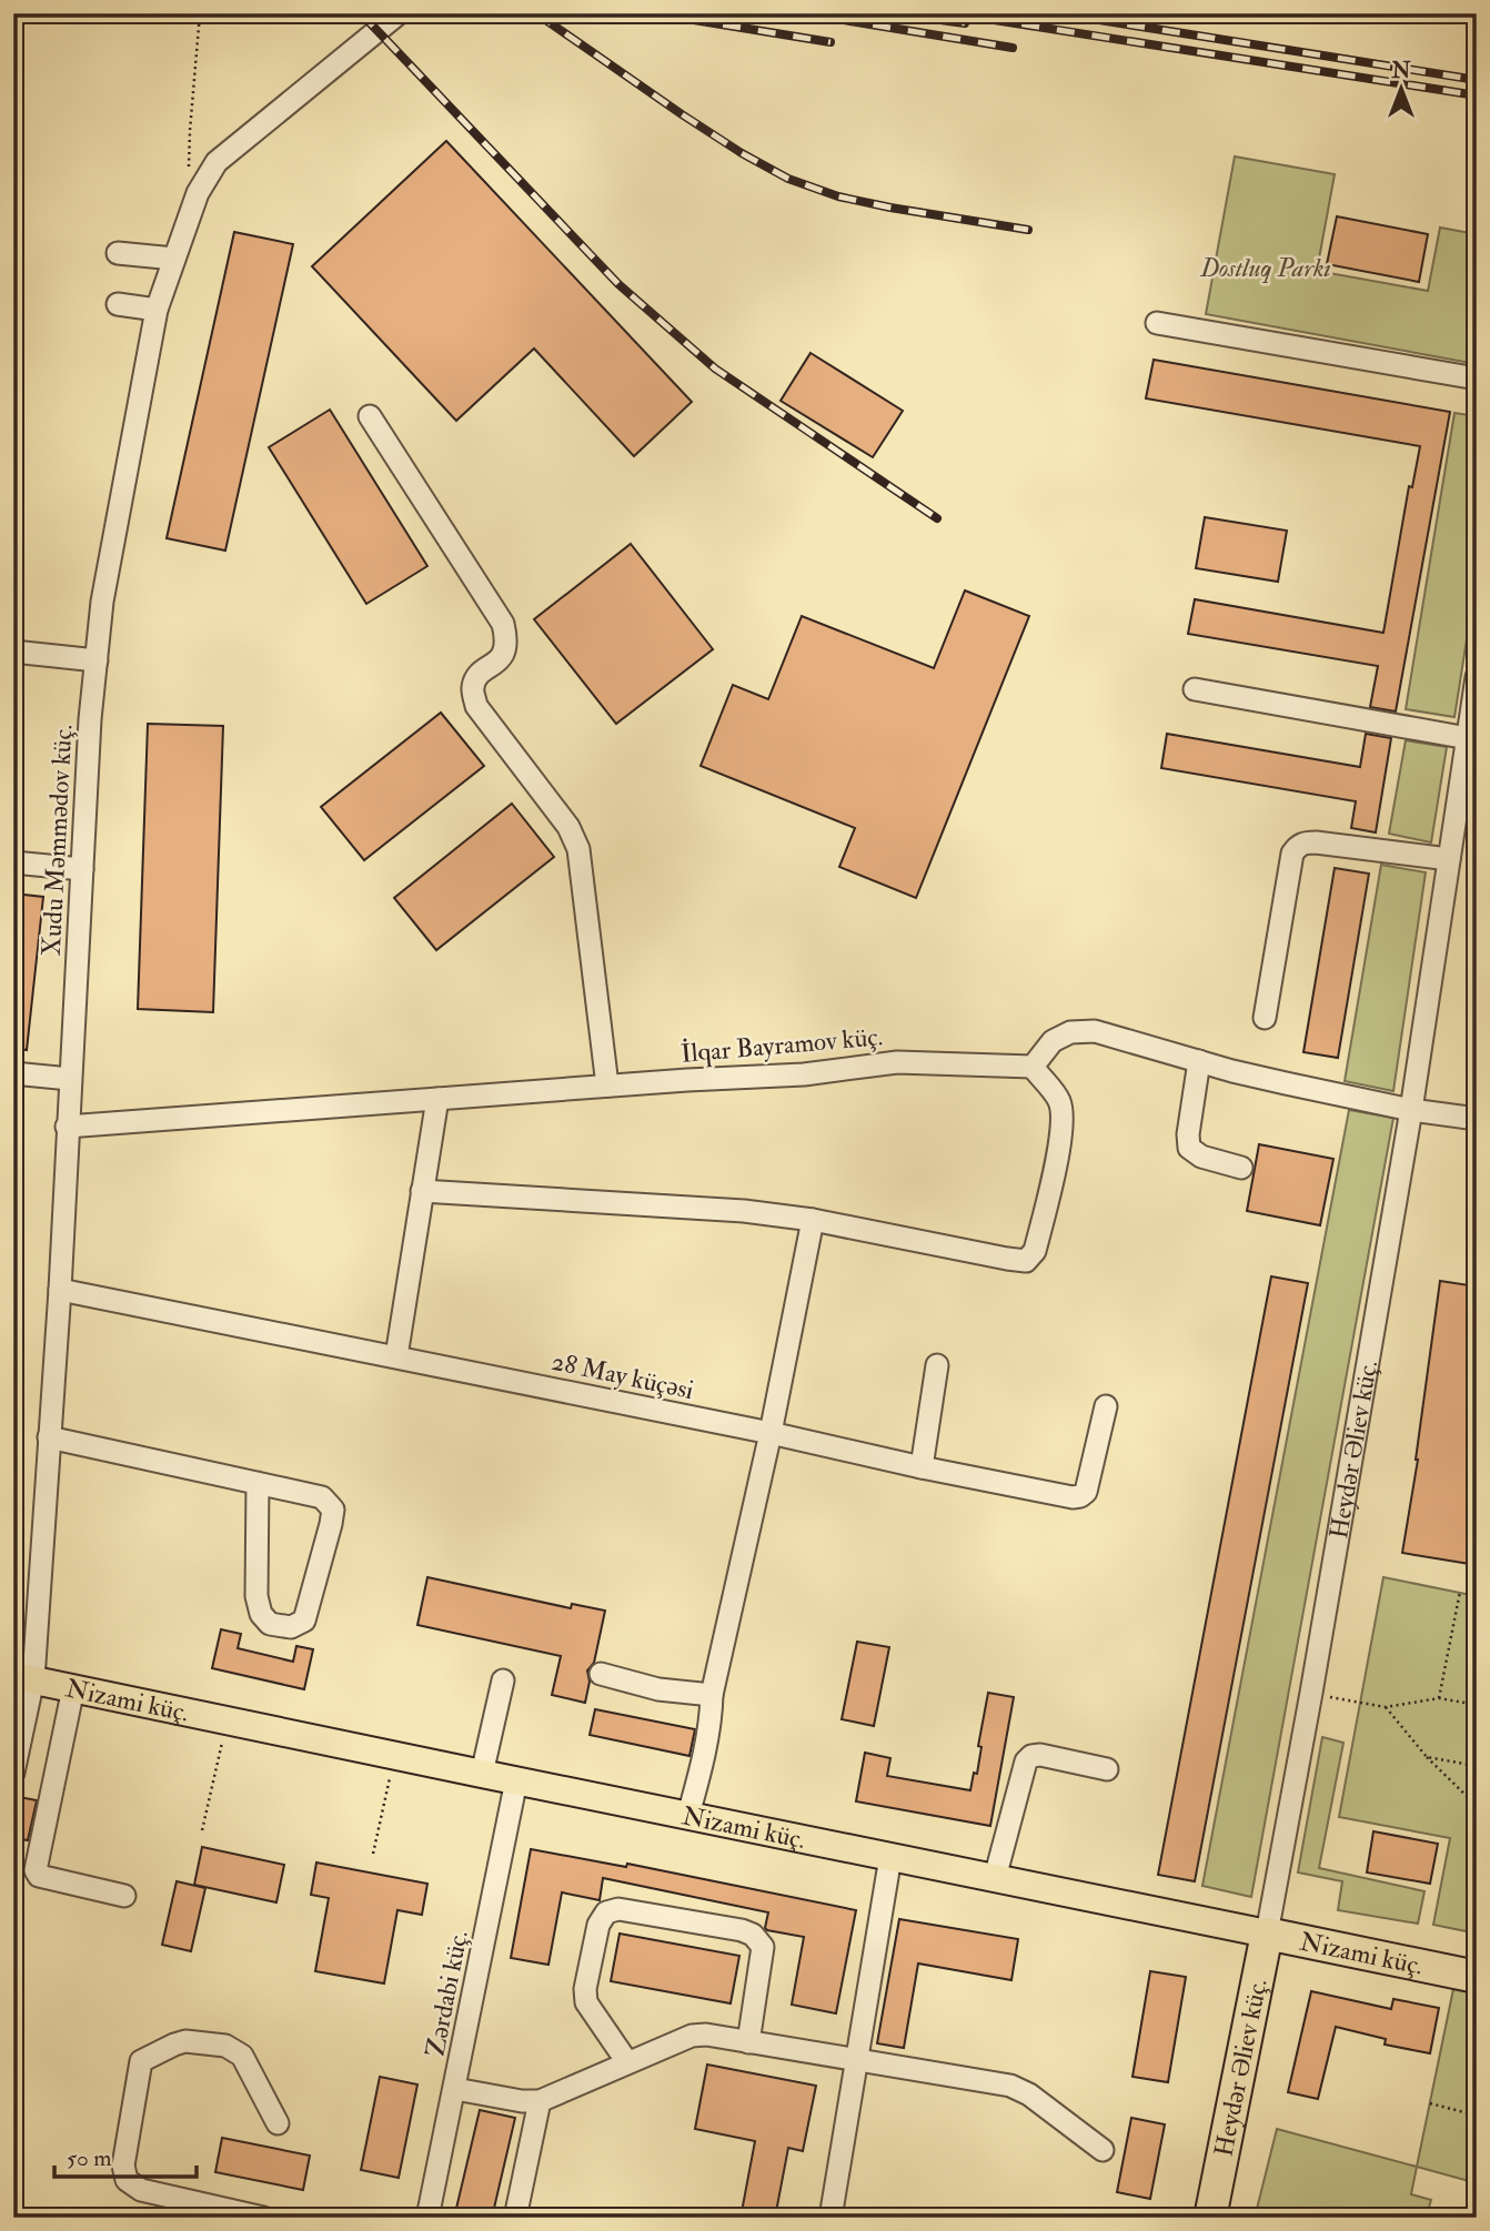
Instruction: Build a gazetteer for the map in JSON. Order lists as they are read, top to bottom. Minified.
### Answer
{"streets":{"highway":["Heydər Əliev küç.","Nizami küç."],"street":["Xudu Məmmədov küç.","İlqar Bayramov küç.","28 May küçəsi","Zərdabi küç."]},"crossings":[["Xudu Məmmədov küç.","İlqar Bayramov küç."],["Xudu Məmmədov küç.","28 May küçəsi"],["Xudu Məmmədov küç.","Nizami küç."],["Heydər Əliev küç.","Nizami küç."],["Nizami küç.","Zərdabi küç."]],"parks":["Dostluq Parkı"],"scale_bar":"50 m","north":"top"}
